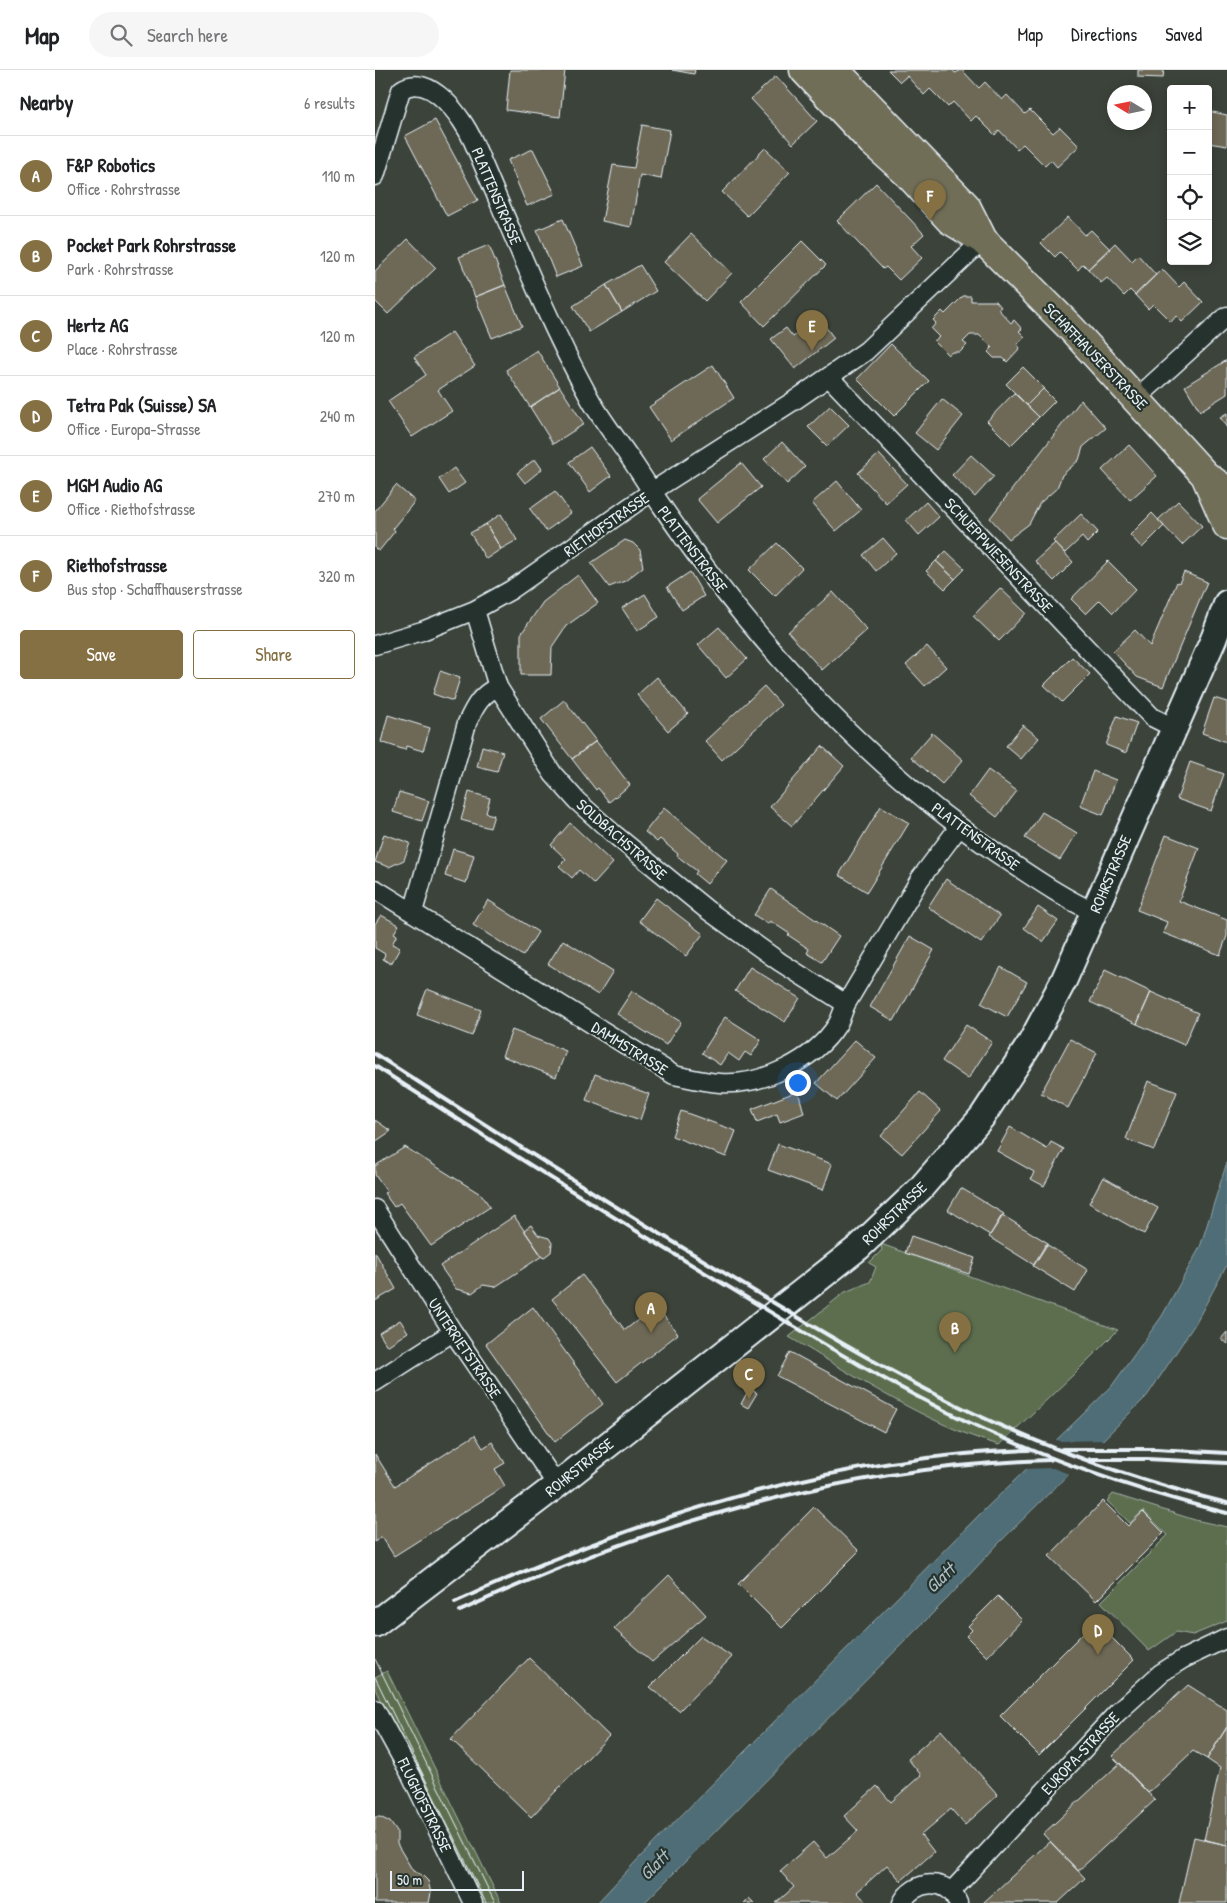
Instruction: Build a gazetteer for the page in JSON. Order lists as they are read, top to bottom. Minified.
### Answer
{"streets":{"main road":["SCHAFFHAUSERSTRASSE","ROHRSTRASSE"],"street":["PLATTENSTRASSE","RIETHOFSTRASSE","SCHUEPPWIESENSTRASSE","SOLDBACHSTRASSE","DAMMSTRASSE","UNTERRIETSTRASSE","EUROPA-STRASSE","FLUGHOFSTRASSE"]},"crossings":[["PLATTENSTRASSE","RIETHOFSTRASSE"],["PLATTENSTRASSE","ROHRSTRASSE"],["PLATTENSTRASSE","DAMMSTRASSE"],["SCHAFFHAUSERSTRASSE","RIETHOFSTRASSE"],["RIETHOFSTRASSE","SCHUEPPWIESENSTRASSE"],["RIETHOFSTRASSE","SOLDBACHSTRASSE"],["SCHUEPPWIESENSTRASSE","ROHRSTRASSE"],["SOLDBACHSTRASSE","DAMMSTRASSE"],["ROHRSTRASSE","UNTERRIETSTRASSE"]],"water":["Glatt"],"scale_bar":"50 m","north":"left","page":{"header":"Map","search":"Search here","nav":["Map","Directions","Saved"],"heading":["Nearby","6 results"],"map_buttons":["+","−"],"list":[{"mark":"A","name":"F&P Robotics","note":"Office · Rohrstrasse","value":"110 m"},{"mark":"B","name":"Pocket Park Rohrstrasse","note":"Park · Rohrstrasse","value":"120 m"},{"mark":"C","name":"Hertz AG","note":"Place · Rohrstrasse","value":"120 m"},{"mark":"D","name":"Tetra Pak (Suisse) SA","note":"Office · Europa-Strasse","value":"240 m"},{"mark":"E","name":"MGM Audio AG","note":"Office · Riethofstrasse","value":"270 m"},{"mark":"F","name":"Riethofstrasse","note":"Bus stop · Schaffhauserstrasse","value":"320 m"}],"pins":["F","E","A","B","C","D"],"buttons":["Save","Share"],"scale":"50 m"}}
